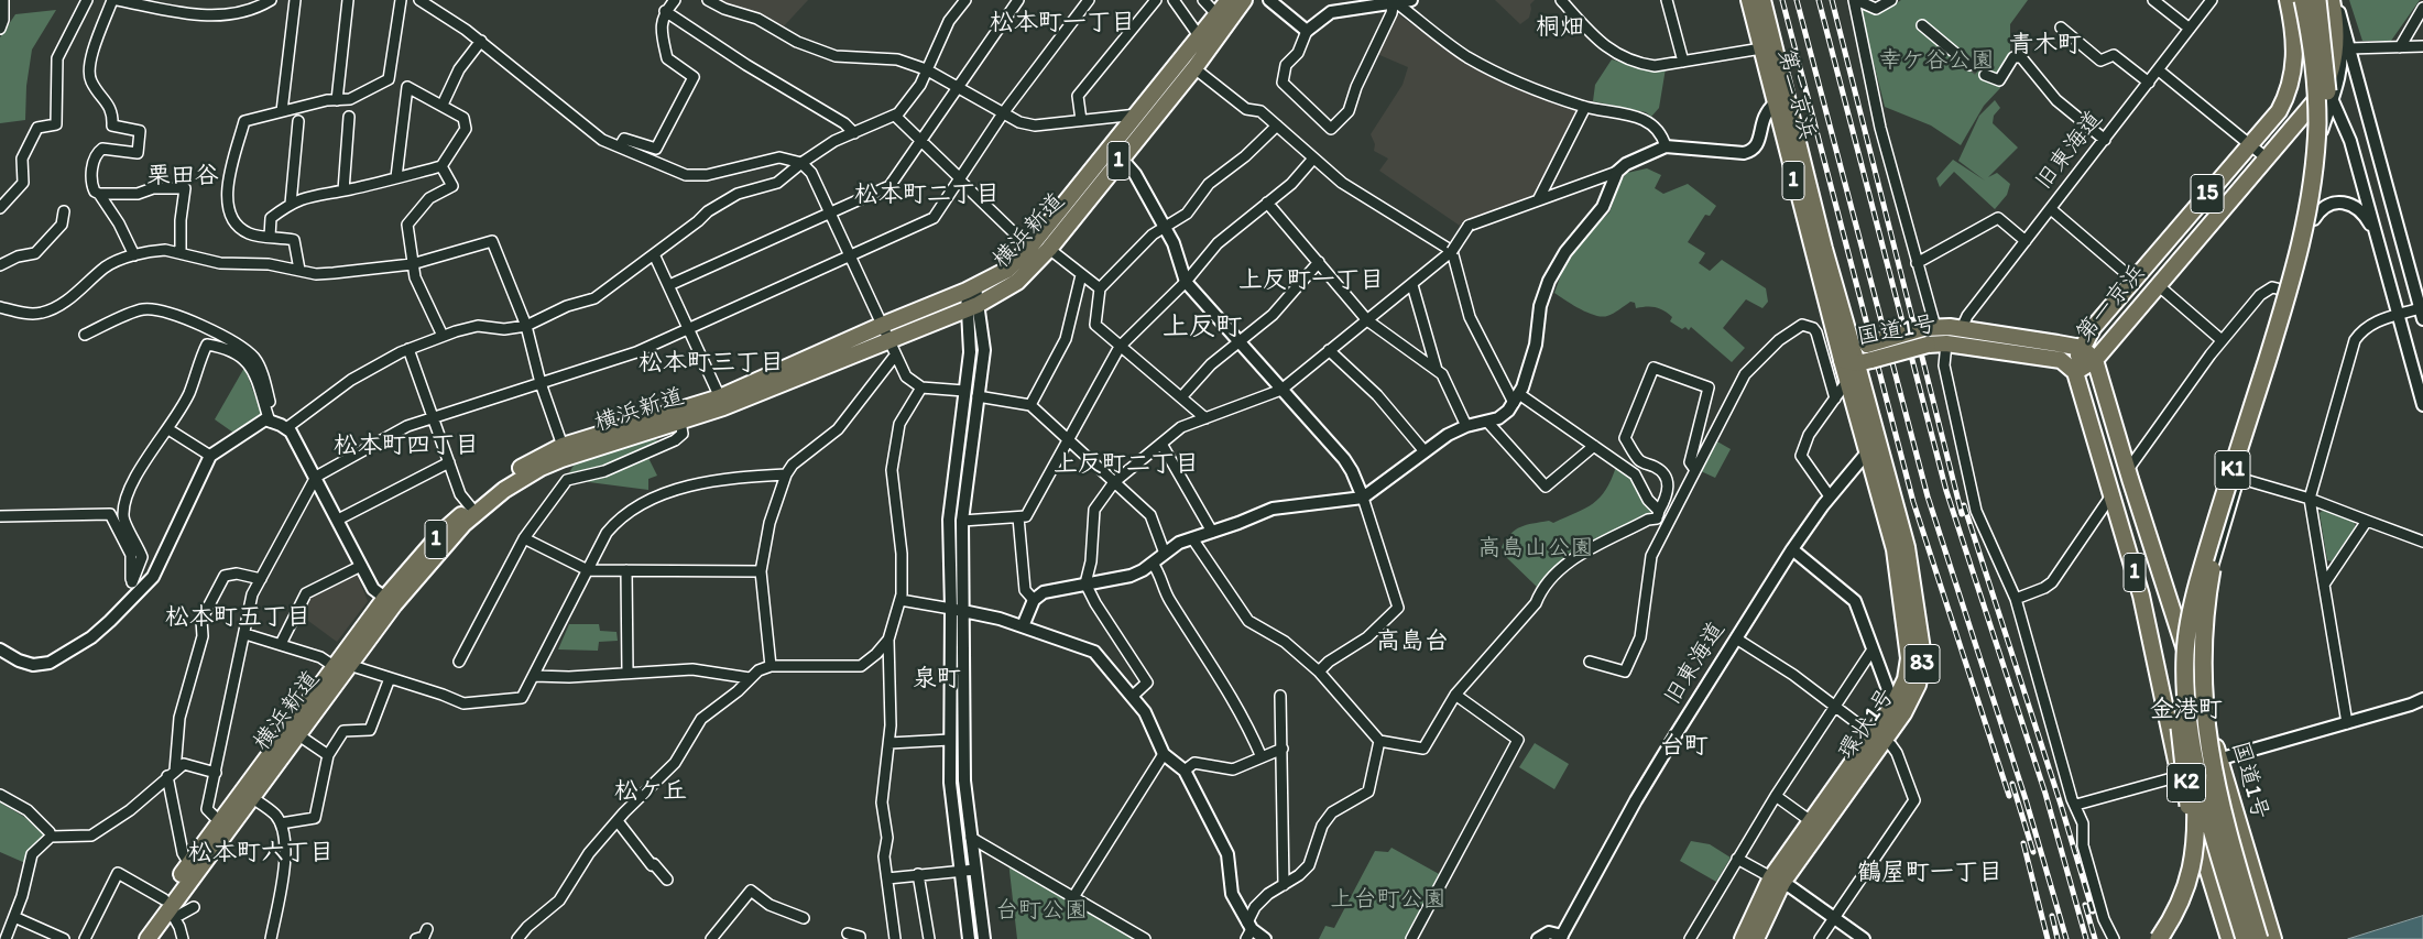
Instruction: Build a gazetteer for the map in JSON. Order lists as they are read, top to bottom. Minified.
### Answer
{"streets":{"highway":["K1","K2"],"main road":["第二京浜","1","15","横浜新道","第一京浜","国道1号","83","環状1号"],"street":["旧東海道"]},"crossings":[["第二京浜","国道1号"],["第二京浜","環状1号"],["旧東海道","国道1号"],["旧東海道","環状1号"],["1","第一京浜"],["1","国道1号"],["第一京浜","国道1号"],["国道1号","K1"],["国道1号","環状1号"],["国道1号","K2"],["K1","K2"]],"districts":["松本町一丁目","桐畑","青木町","栗田谷","松本町二丁目","上反町一丁目","上反町","松本町三丁目","松本町四丁目","上反町二丁目","松本町五丁目","高島台","泉町","金港町","台町","松ケ丘","松本町六丁目","鶴屋町一丁目"],"parks":["幸ケ谷公園","高島山公園","上台町公園","台町公園"]}
